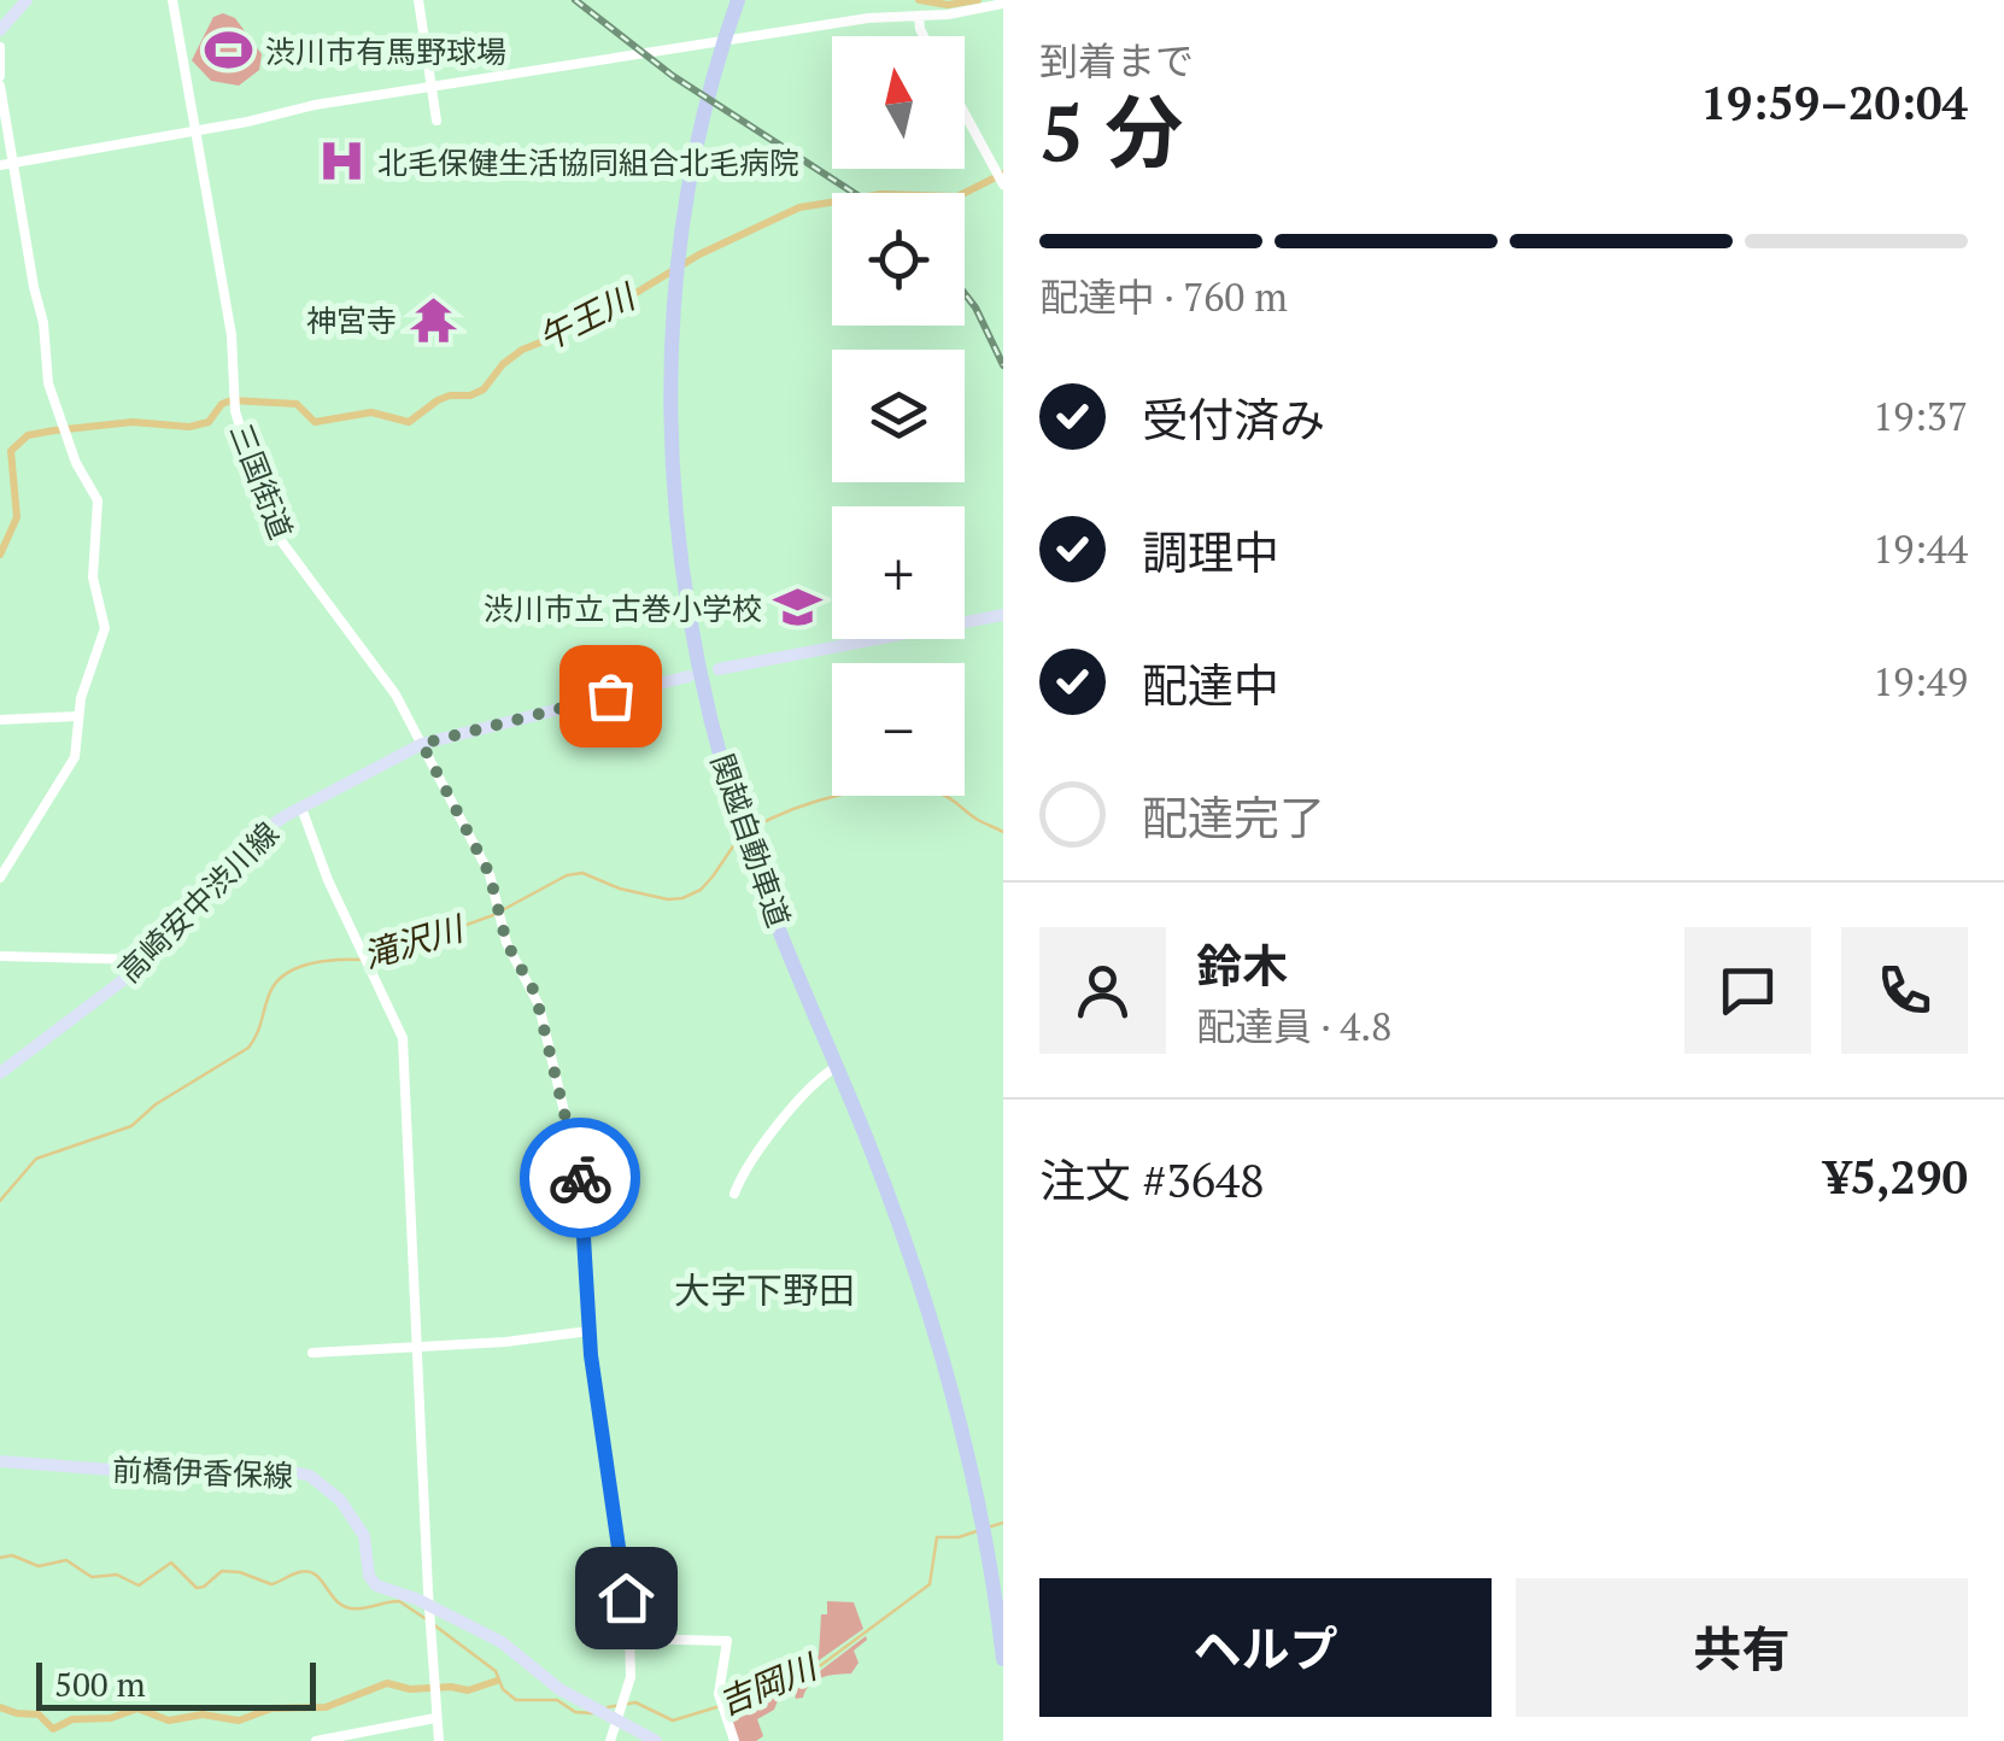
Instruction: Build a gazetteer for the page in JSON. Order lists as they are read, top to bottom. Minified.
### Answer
{"streets":{"highway":["関越自動車道"],"main road":["高崎安中渋川線","前橋伊香保線"],"street":["三国街道"]},"crossings":[["三国街道","高崎安中渋川線"]],"districts":["大字下野田"],"water":["午王川","滝沢川","吉岡川"],"places":{"sports":["渋川市有馬野球場"],"hospital":["北毛保健生活協同組合北毛病院"],"temple":["神宮寺"],"school or university":["渋川市立 古巻小学校"]},"scale_bar":"500 m","north":"top","page":{"heading":["5 分","到着まで","19:59–20:04"],"panel":["鈴木","配達員 · 4.8","注文 #3648","¥5,290"],"map_buttons":["+","−"],"bar":"配達中 · 760 m","list":[["受付済み","19:37"],["調理中","19:44"],["配達中","19:49"],"配達完了"],"buttons":["ヘルプ","共有"],"scale":"500 m"}}
